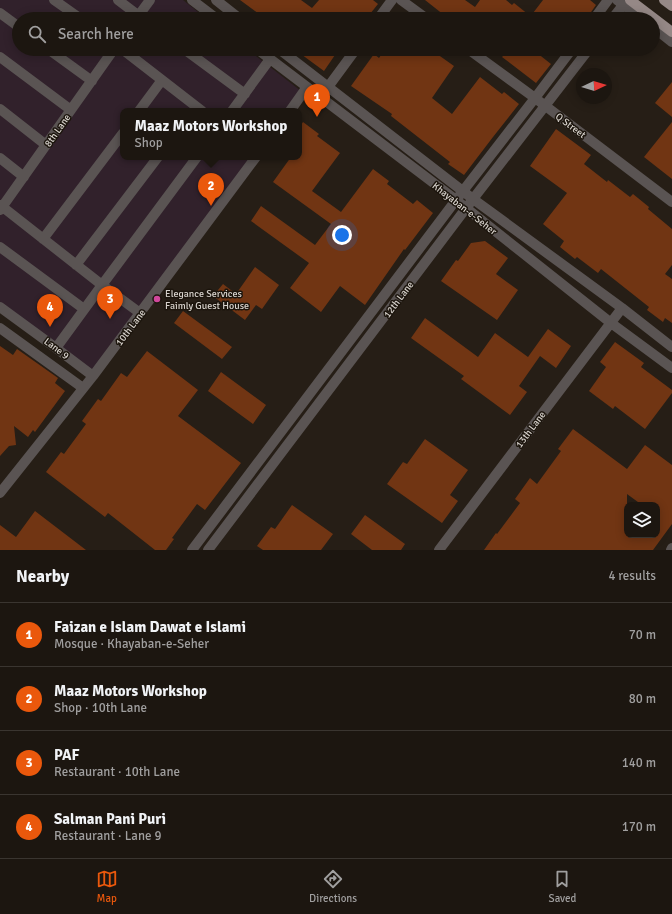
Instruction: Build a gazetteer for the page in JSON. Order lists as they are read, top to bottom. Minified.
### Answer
{"streets":{"street":["Q Street","8th Lane","Khayaban-e-Seher","12th Lane","10th Lane","Lane 9","13th Lane"]},"crossings":[["Q Street","12th Lane"],["Khayaban-e-Seher","12th Lane"],["Khayaban-e-Seher","13th Lane"],["10th Lane","Lane 9"]],"places":["Elegance Services Faimly Guest House"],"north":"right","page":{"search":"Search here","pins":["1","2","3","4"],"popup":["Maaz Motors Workshop","Shop"],"heading":["Nearby","4 results"],"list":[{"mark":"1","name":"Faizan e Islam Dawat e Islami","note":"Mosque · Khayaban-e-Seher","value":"70 m"},{"mark":"2","name":"Maaz Motors Workshop","note":"Shop · 10th Lane","value":"80 m"},{"mark":"3","name":"PAF","note":"Restaurant · 10th Lane","value":"140 m"},{"mark":"4","name":"Salman Pani Puri","note":"Restaurant · Lane 9","value":"170 m"}],"nav":["Map","Directions","Saved"]}}
